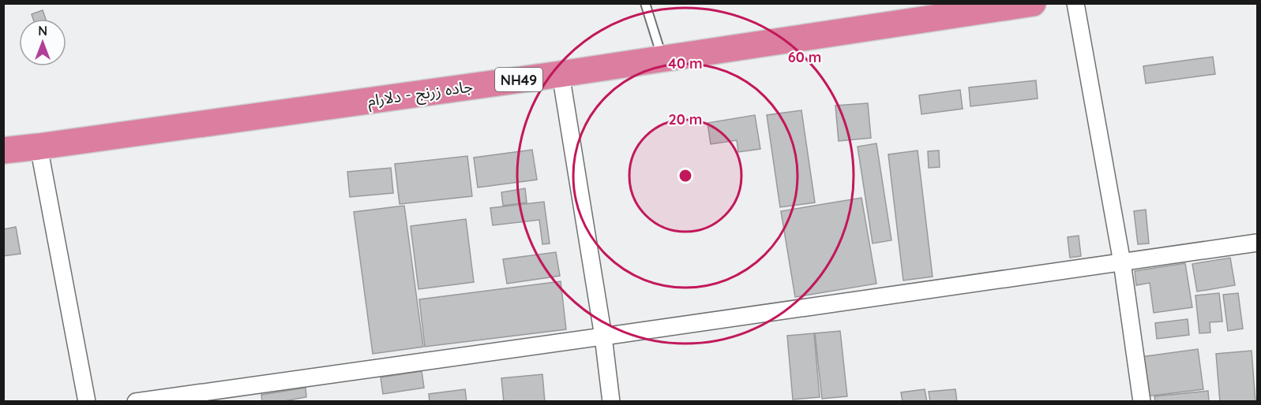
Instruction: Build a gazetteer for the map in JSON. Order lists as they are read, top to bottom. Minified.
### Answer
{"streets":{"highway":["NH49","جاده زرنج - دلارام"]},"north":"top","rings":["60 m","40 m","20 m"]}
